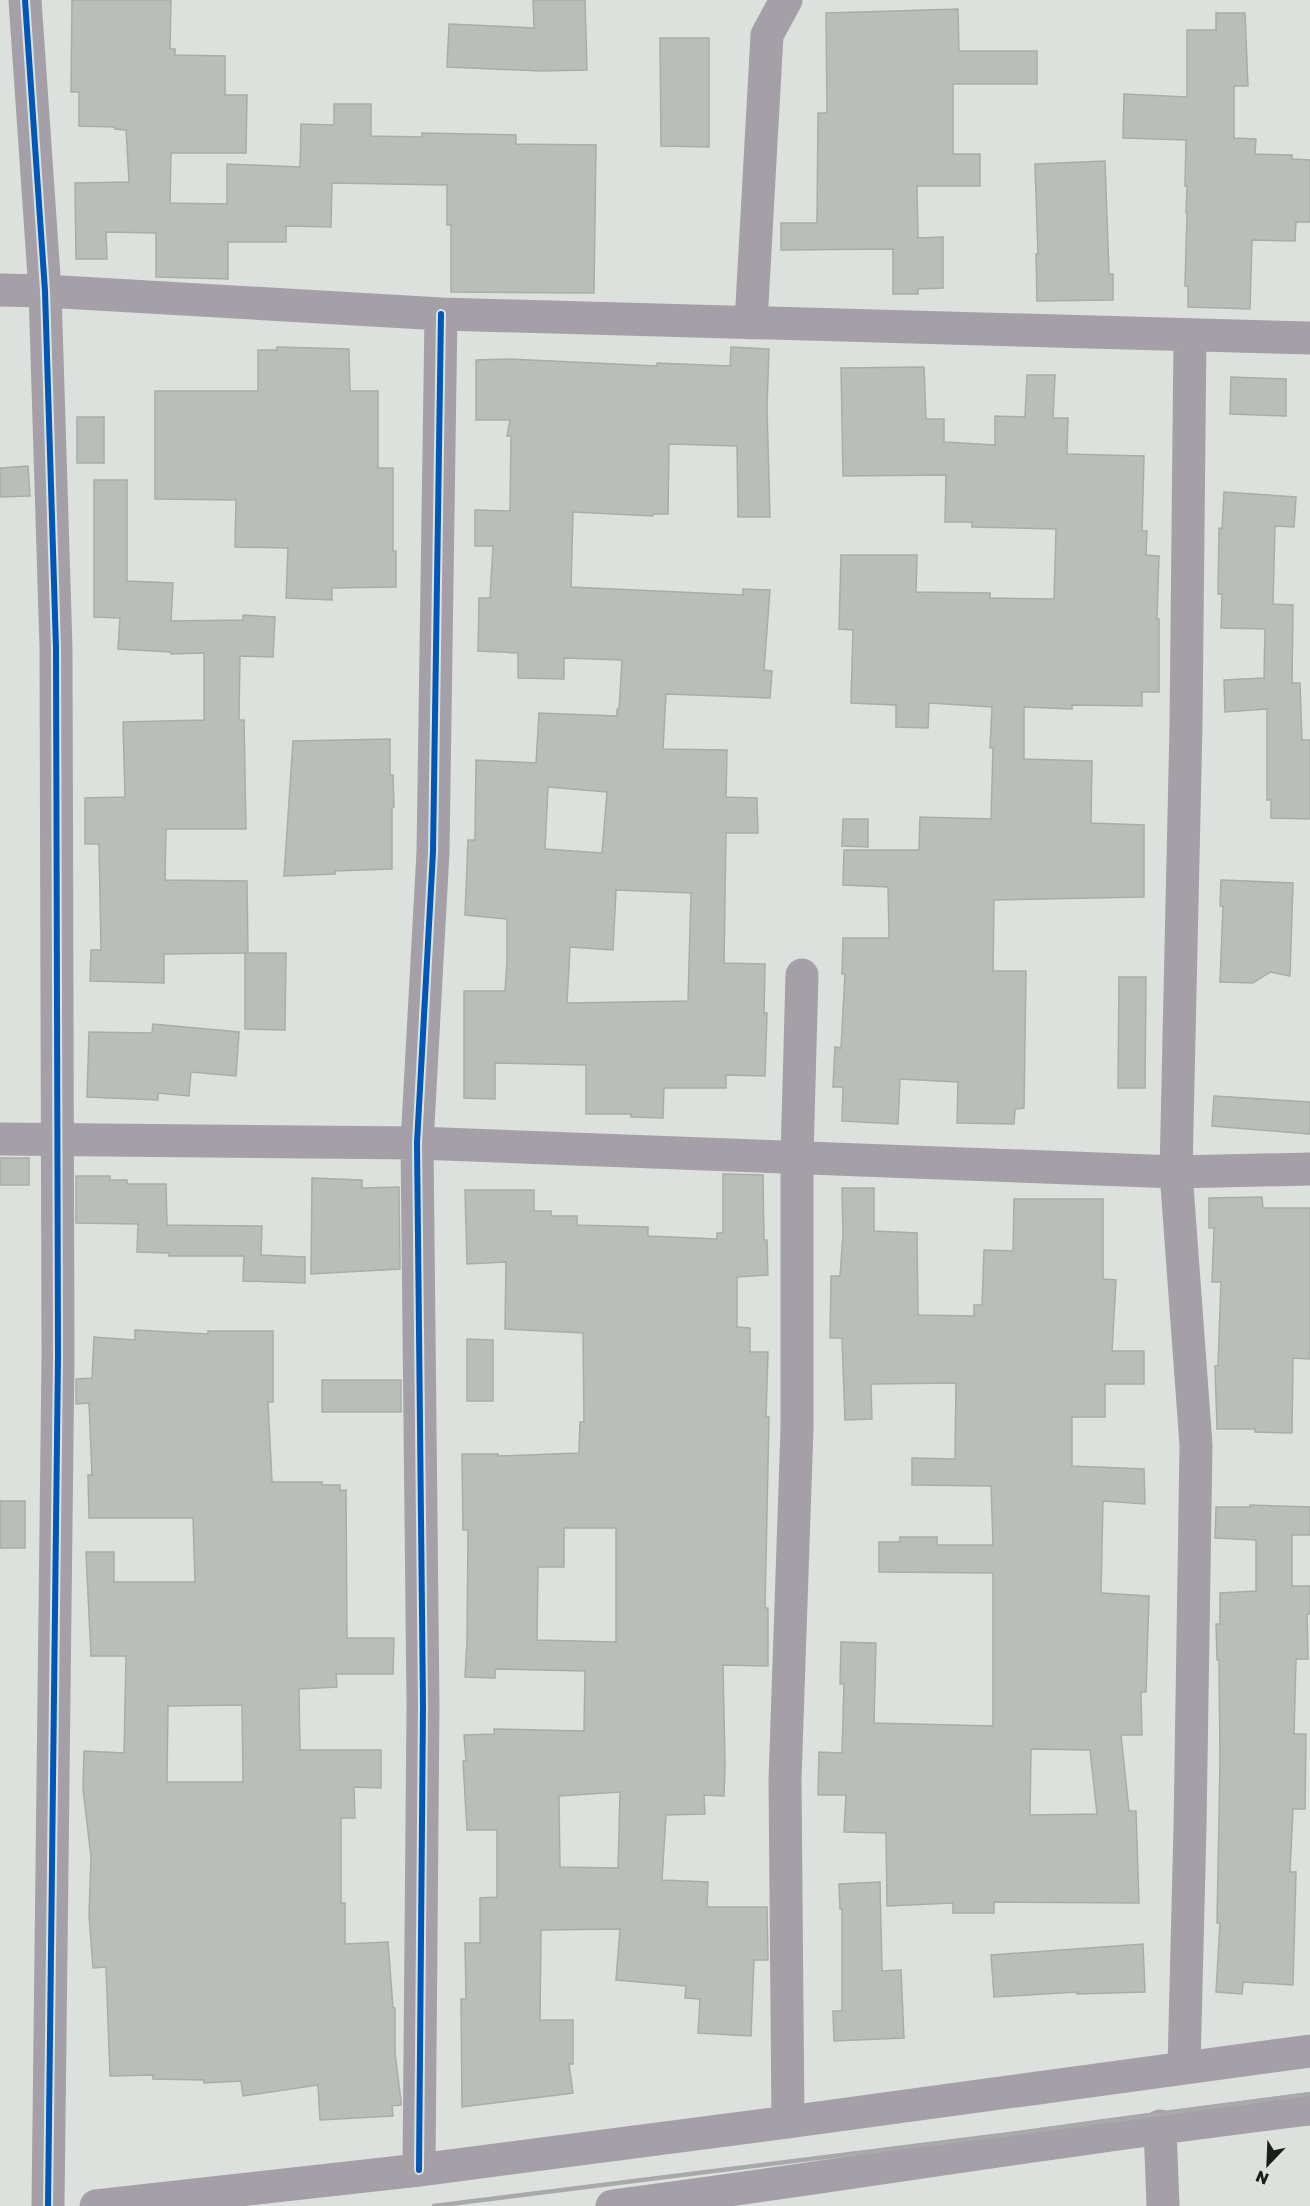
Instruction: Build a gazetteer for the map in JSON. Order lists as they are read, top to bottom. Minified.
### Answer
{"north":"bottom left"}
